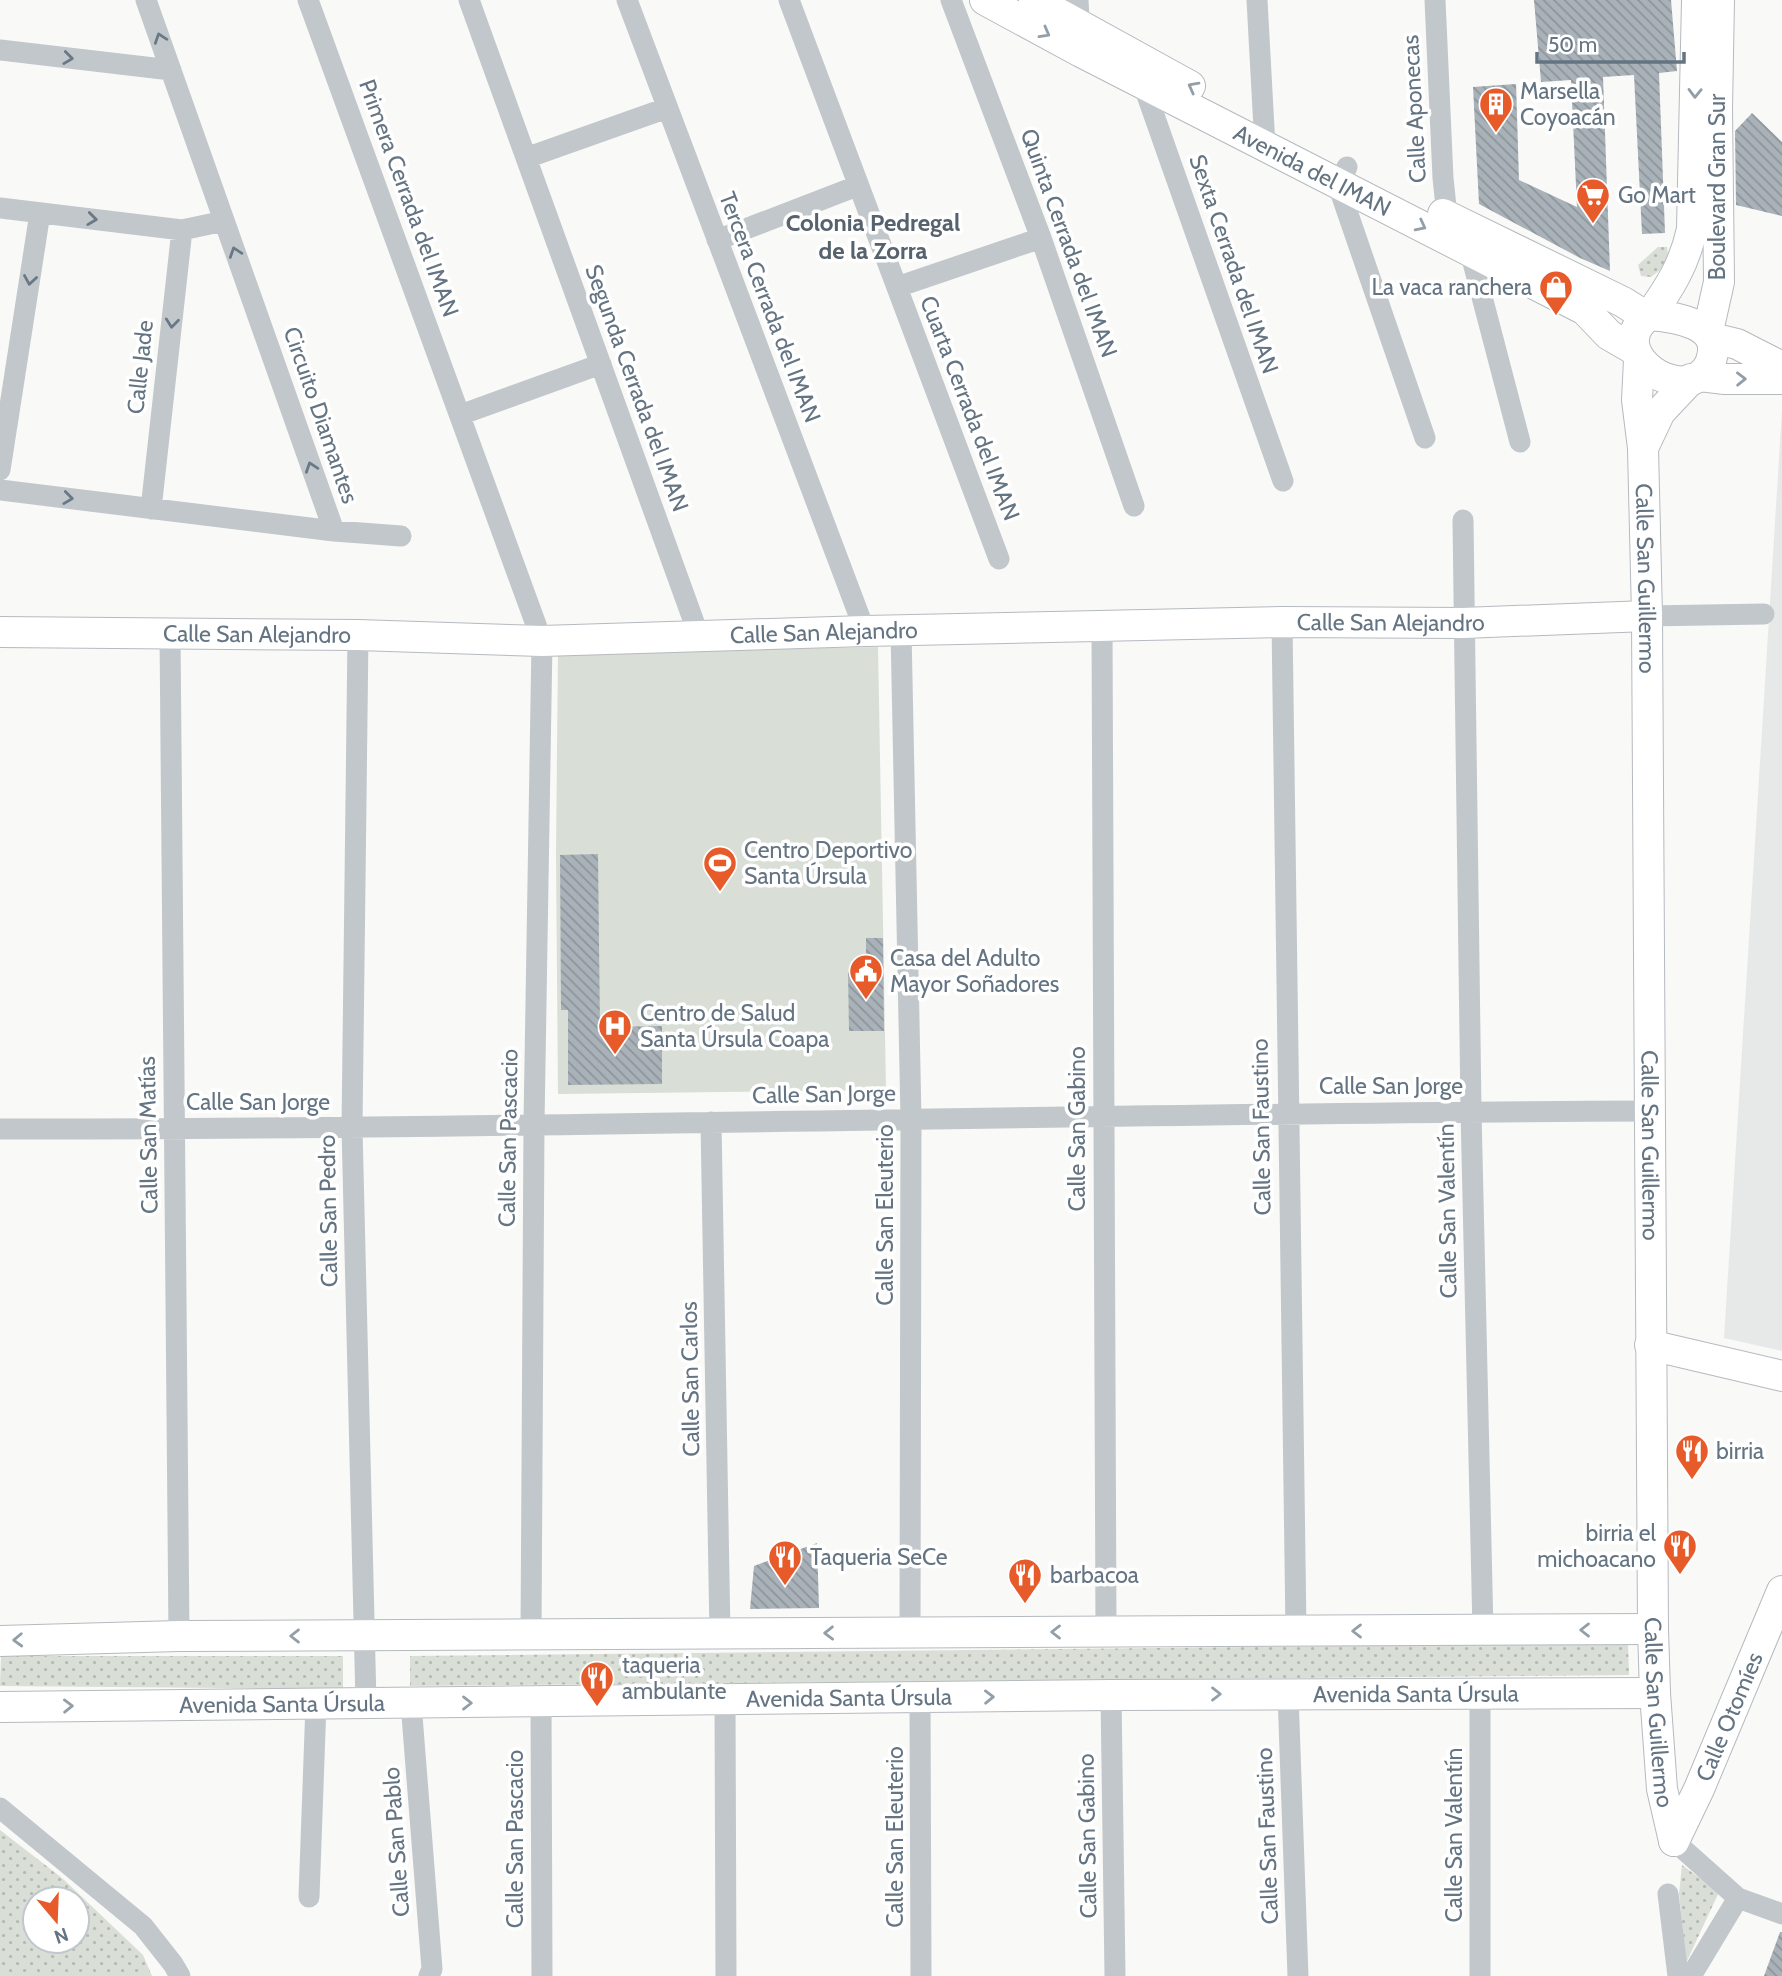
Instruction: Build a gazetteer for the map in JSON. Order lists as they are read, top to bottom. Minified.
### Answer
{"streets":{"street":["Calle Aponecas","Avenida del IMAN","Boulevard Gran Sur","Primera Cerrada del IMAN","Quinta Cerrada del IMAN","Sexta Cerrada del IMAN","Tercera Cerrada del IMAN","Calle Jade","Segunda Cerrada del IMAN","Cuarta Cerrada del IMAN","Circuito Diamantes","Calle San Guillermo","Calle San Alejandro","Calle San Jorge","Calle San Faustino","Calle San Gabino","Calle San Matías","Calle San Pascacio","Calle San Pedro","Calle San Valentín","Calle San Eleuterio","Calle San Carlos","Avenida Santa Úrsula","Calle Otomíes","Calle San Pablo"]},"crossings":[["Calle Aponecas","Avenida del IMAN"],["Avenida del IMAN","Boulevard Gran Sur"],["Avenida del IMAN","Sexta Cerrada del IMAN"],["Avenida del IMAN","Calle San Guillermo"],["Boulevard Gran Sur","Calle San Guillermo"],["Primera Cerrada del IMAN","Calle San Alejandro"],["Primera Cerrada del IMAN","Calle San Pascacio"],["Tercera Cerrada del IMAN","Calle San Alejandro"],["Calle Jade","Circuito Diamantes"],["Segunda Cerrada del IMAN","Calle San Alejandro"],["Calle San Guillermo","Calle San Alejandro"],["Calle San Guillermo","Calle San Jorge"],["Calle San Guillermo","Avenida Santa Úrsula"],["Calle San Guillermo","Calle Otomíes"],["Calle San Alejandro","Calle San Faustino"],["Calle San Alejandro","Calle San Gabino"],["Calle San Alejandro","Calle San Matías"],["Calle San Alejandro","Calle San Pascacio"],["Calle San Alejandro","Calle San Pedro"],["Calle San Alejandro","Calle San Valentín"],["Calle San Alejandro","Calle San Eleuterio"],["Calle San Jorge","Calle San Faustino"],["Calle San Jorge","Calle San Gabino"],["Calle San Jorge","Calle San Matías"],["Calle San Jorge","Calle San Pascacio"],["Calle San Jorge","Calle San Pedro"],["Calle San Jorge","Calle San Valentín"],["Calle San Jorge","Calle San Eleuterio"],["Calle San Jorge","Calle San Carlos"],["Calle San Faustino","Avenida Santa Úrsula"],["Calle San Gabino","Avenida Santa Úrsula"],["Calle San Pascacio","Avenida Santa Úrsula"],["Calle San Pedro","Avenida Santa Úrsula"],["Calle San Valentín","Avenida Santa Úrsula"],["Calle San Eleuterio","Avenida Santa Úrsula"],["Avenida Santa Úrsula","Calle San Pablo"]],"districts":["Colonia Pedregal de la Zorra"],"places":{"building":["Marsella Coyoacán"],"supermarket":["Go Mart"],"shop":["La vaca ranchera"],"sports":["Centro Deportivo Santa Úrsula"],"public building":["Casa del Adulto Mayor Soñadores"],"hospital":["Centro de Salud Santa Úrsula Coapa"],"restaurant":["birria","birria el michoacano","Taqueria SeCe","barbacoa","taqueria ambulante"]},"scale_bar":"50 m","north":"bottom"}
